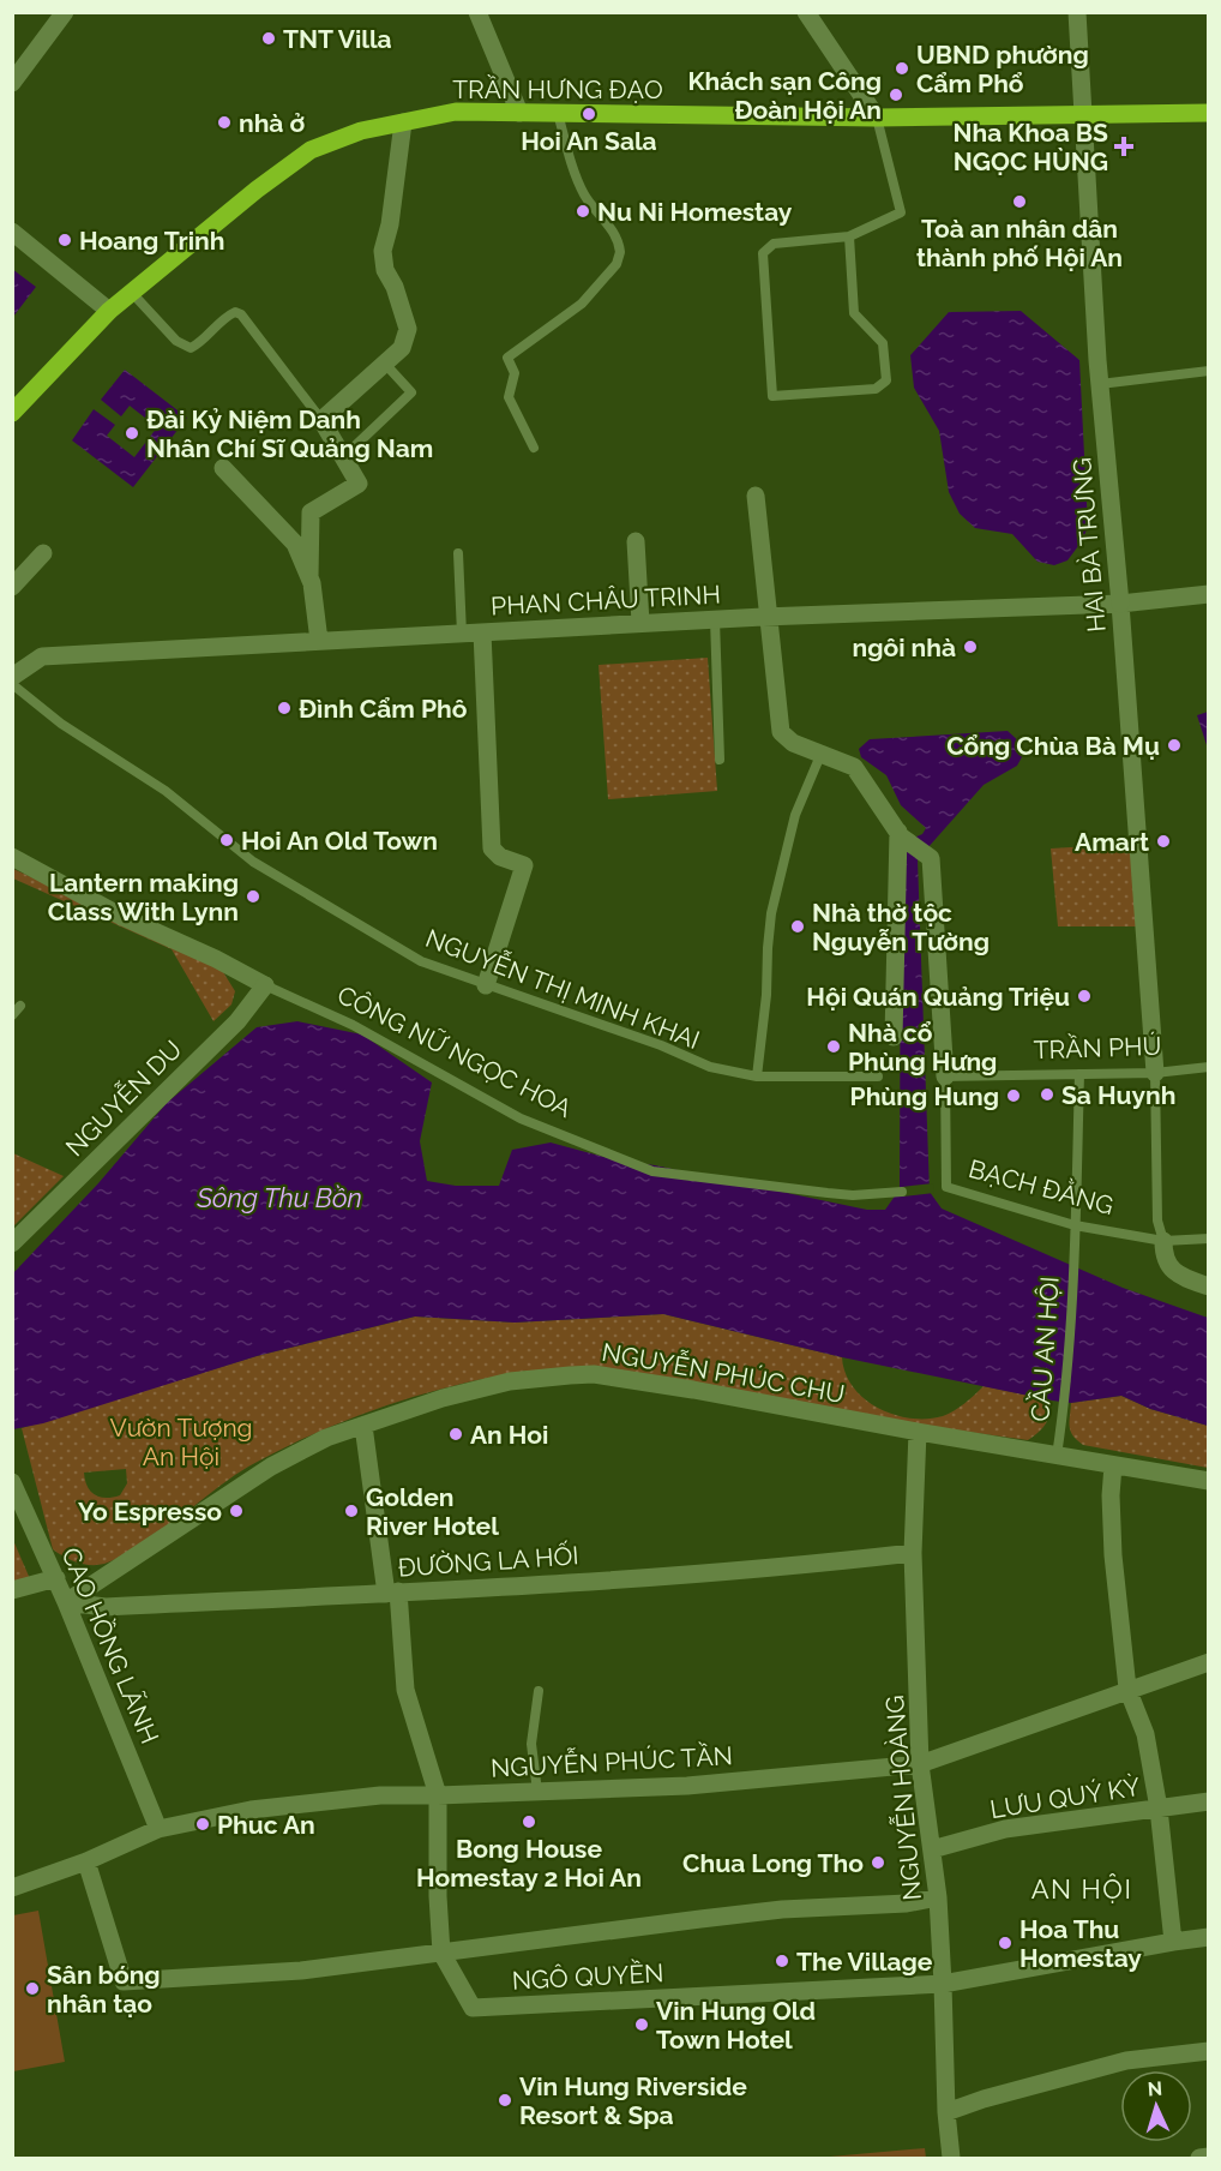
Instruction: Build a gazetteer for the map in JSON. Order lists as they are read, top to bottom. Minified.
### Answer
{"streets":{"main road":["TRẦN HƯNG ĐẠO"],"street":["HAI BÀ TRƯNG","PHAN CHÂU TRINH","CÔNG NỮ NGỌC HOA","NGUYỄN DU","NGUYỄN PHÚC CHU","ĐƯỜNG LA HỐI","CAO HỒNG LÃNH","NGUYỄN PHÚC TẦN","NGUYỄN HOÀNG","LƯU QUÝ KỲ","NGÔ QUYỀN"],"lane":["NGUYỄN THỊ MINH KHAI","TRẦN PHÚ","BẠCH ĐẰNG","CẦU AN HỘI"]},"crossings":[["TRẦN HƯNG ĐẠO","HAI BÀ TRƯNG"],["HAI BÀ TRƯNG","PHAN CHÂU TRINH"],["HAI BÀ TRƯNG","TRẦN PHÚ"],["TRẦN PHÚ","BẠCH ĐẰNG"],["TRẦN PHÚ","CẦU AN HỘI"],["CÔNG NỮ NGỌC HOA","NGUYỄN DU"],["BẠCH ĐẰNG","CẦU AN HỘI"],["CẦU AN HỘI","NGUYỄN PHÚC CHU"],["NGUYỄN PHÚC CHU","ĐƯỜNG LA HỐI"],["NGUYỄN PHÚC CHU","CAO HỒNG LÃNH"],["NGUYỄN PHÚC CHU","NGUYỄN HOÀNG"],["ĐƯỜNG LA HỐI","CAO HỒNG LÃNH"],["ĐƯỜNG LA HỐI","NGUYỄN HOÀNG"],["CAO HỒNG LÃNH","NGUYỄN PHÚC TẦN"],["NGUYỄN PHÚC TẦN","NGUYỄN HOÀNG"],["NGUYỄN HOÀNG","LƯU QUÝ KỲ"],["NGUYỄN HOÀNG","NGÔ QUYỀN"]],"districts":["AN HỘI"],"water":["Sông Thu Bồn"],"parks":["Vườn Tượng An Hội"],"places":{"other":["TNT Villa","UBND phường Cẩm Phổ","Khách sạn Công Đoàn Hội An","Hoi An Sala","nhà ở","Toà an nhân dân thành phố Hội An","Nu Ni Homestay","Hoang Trinh","Đài Kỷ Niệm Danh Nhân Chí Sĩ Quảng Nam","ngôi nhà","Đình Cẩm Phô","Cổng Chùa Bà Mụ","Hoi An Old Town","Amart","Lantern making Class With Lynn","Nhà thờ tộc Nguyễn Tường","Hội Quán Quảng Triệu","Nhà cổ Phùng Hưng","Sa Huynh","Phùng Hung","An Hoi","Yo Espresso","Golden River Hotel","Bong House Homestay 2 Hoi An","Phuc An","Chua Long Tho","Hoa Thu Homestay","The Village","Sân bóng nhân tạo","Vin Hung Old Town Hotel","Vin Hung Riverside Resort & Spa"],"health":["Nha Khoa BS NGỌC HÙNG"]},"north":"top"}
